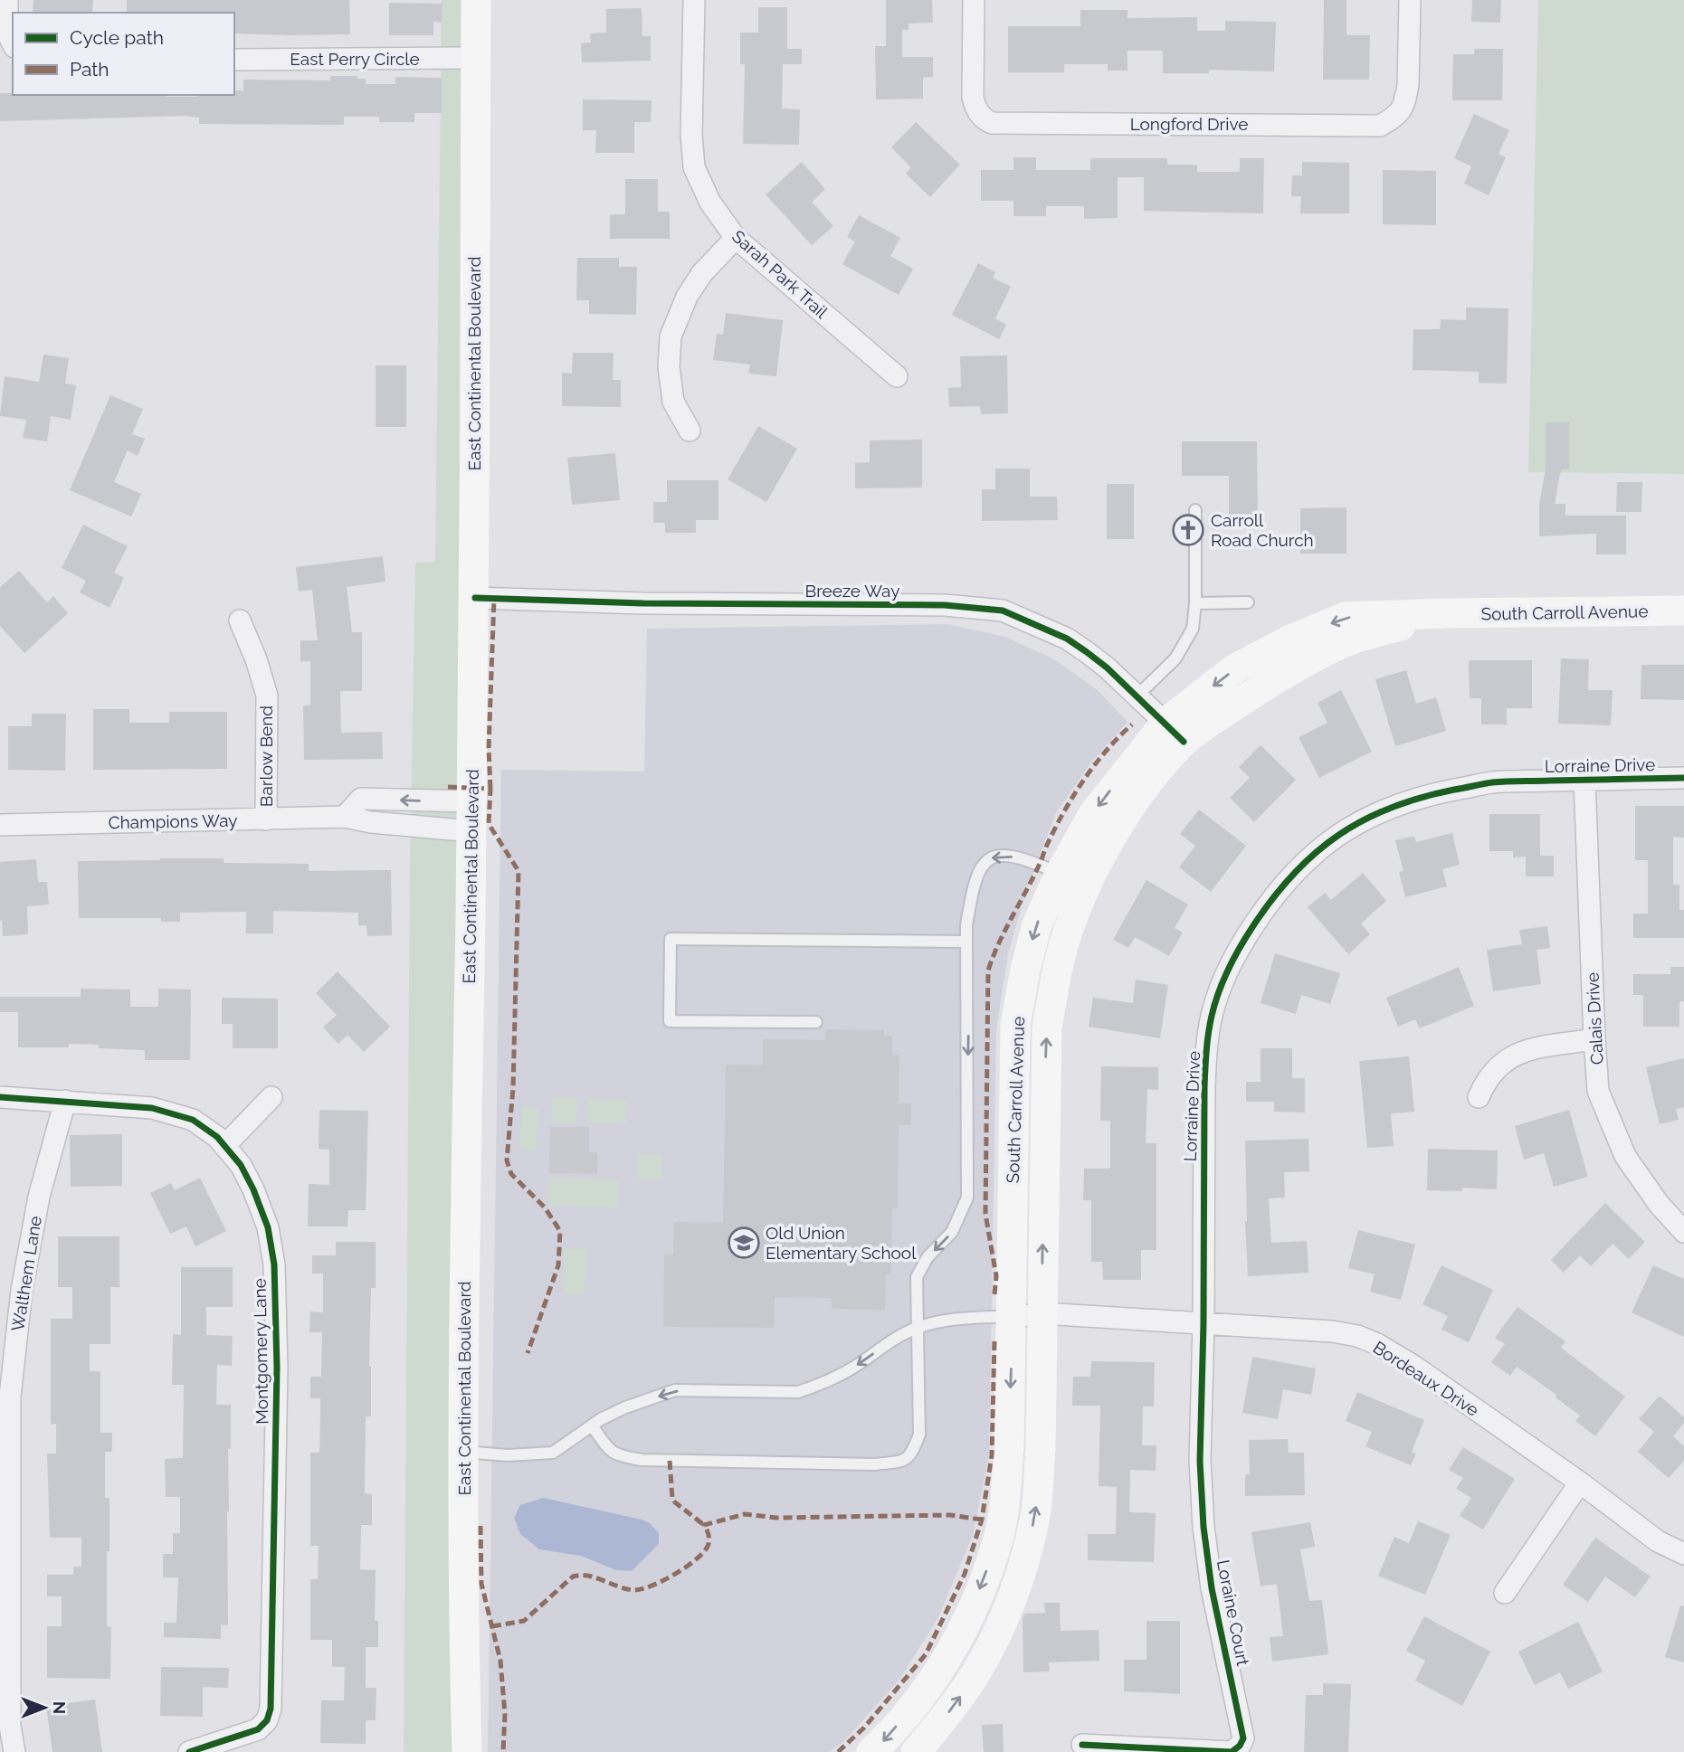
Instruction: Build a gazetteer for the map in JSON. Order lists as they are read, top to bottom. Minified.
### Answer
{"streets":{"main road":["East Continental Boulevard","South Carroll Avenue"],"street":["East Perry Circle","Longford Drive","Sarah Park Trail","Breeze Way","Barlow Bend","Lorraine Drive","Champions Way","Calais Drive","Walthem Lane","Montgomery Lane","Bordeaux Drive","Loraine Court"]},"crossings":[["East Perry Circle","East Continental Boulevard"],["East Continental Boulevard","Breeze Way"],["East Continental Boulevard","Champions Way"],["Breeze Way","South Carroll Avenue"],["South Carroll Avenue","Bordeaux Drive"],["Barlow Bend","Champions Way"],["Lorraine Drive","Calais Drive"],["Lorraine Drive","Bordeaux Drive"],["Lorraine Drive","Loraine Court"],["Walthem Lane","Montgomery Lane"],["Bordeaux Drive","Loraine Court"]],"places":{"church":["Carroll Road Church"],"school or university":["Old Union Elementary School"]},"legend":["Cycle path","Path"],"north":"right"}
